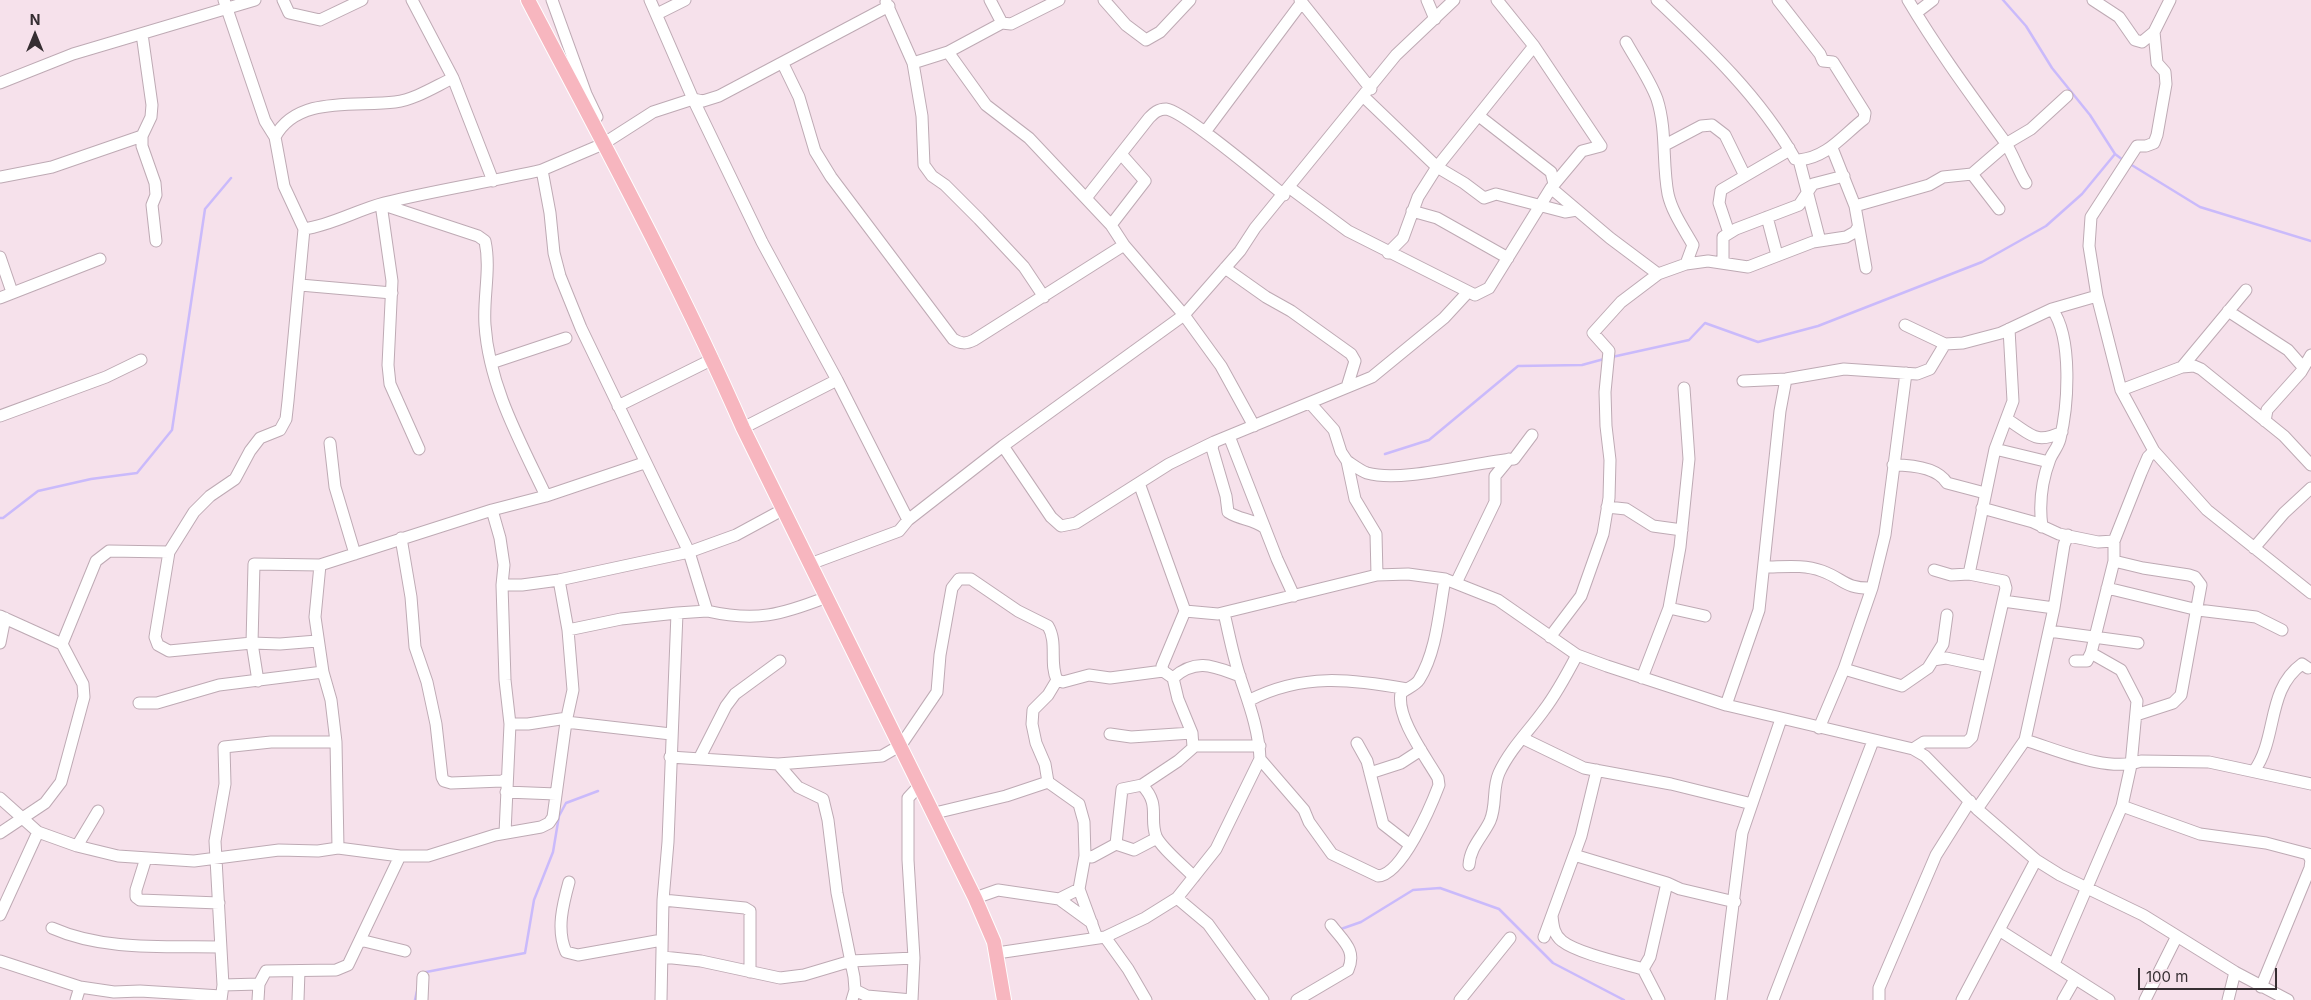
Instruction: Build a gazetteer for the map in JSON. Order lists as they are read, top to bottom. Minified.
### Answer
{"scale_bar":"100 m","north":"top"}
